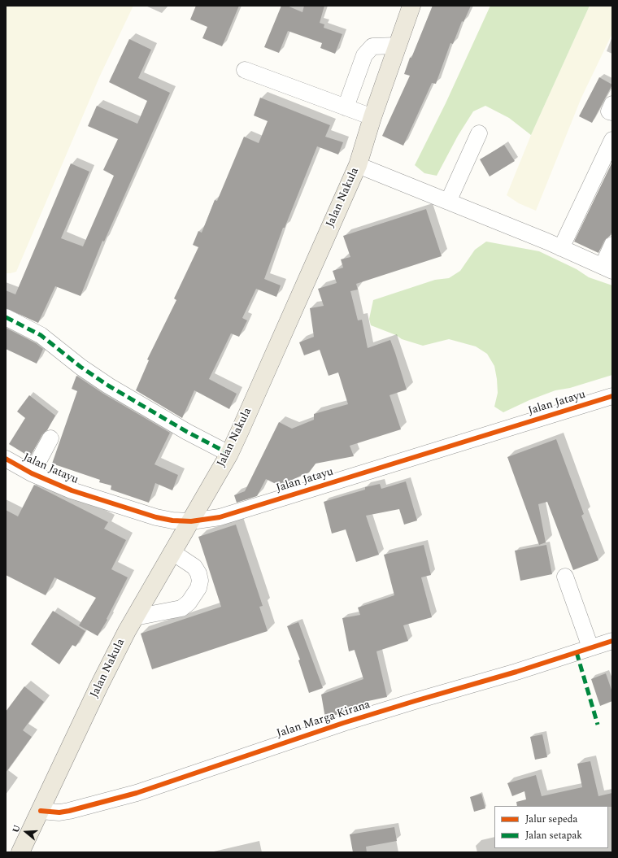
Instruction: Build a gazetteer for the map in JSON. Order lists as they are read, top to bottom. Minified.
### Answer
{"streets":{"main road":["Jalan Nakula"],"street":["Jalan Jatayu","Jalan Marga Kirana"]},"crossings":[["Jalan Nakula","Jalan Jatayu"],["Jalan Nakula","Jalan Marga Kirana"]],"legend":["Jalur sepeda","Jalan setapak"],"north":"left"}
